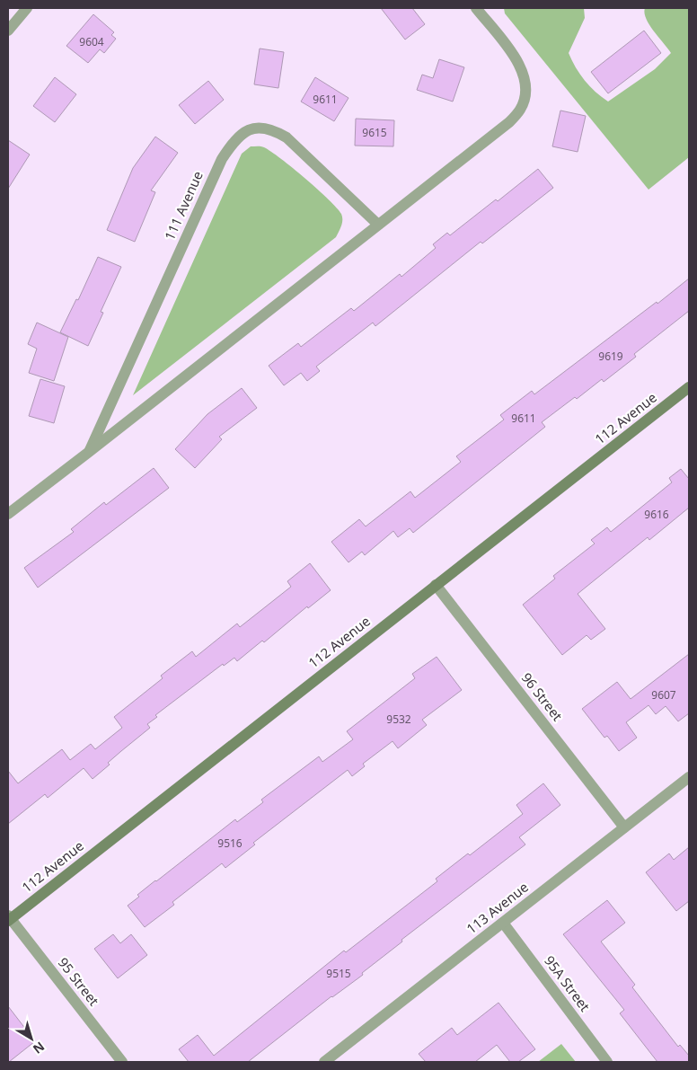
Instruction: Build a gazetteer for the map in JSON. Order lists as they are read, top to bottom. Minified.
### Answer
{"streets":{"street":["111 Avenue","112 Avenue","96 Street","113 Avenue","95 Street","95A Street"]},"crossings":[["112 Avenue","96 Street"],["112 Avenue","95 Street"],["96 Street","113 Avenue"],["113 Avenue","95A Street"]],"house_numbers":["9604","9611","9615","9619","9611","9616","9607","9532","9516","9515"],"north":"bottom right"}
